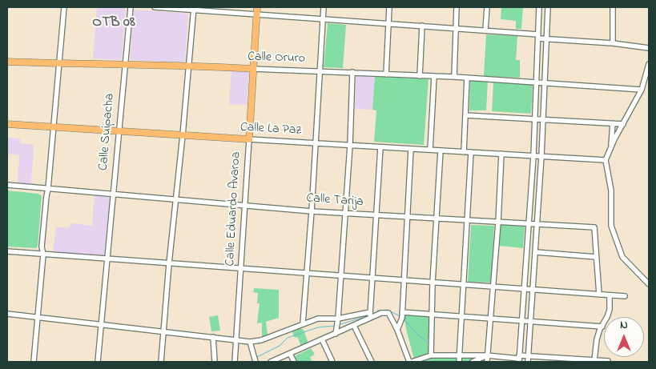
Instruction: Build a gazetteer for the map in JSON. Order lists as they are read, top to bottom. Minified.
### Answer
{"streets":{"main road":["Calle Oruro","Calle La Paz","Calle Eduardo Avaroa"],"street":["Calle Suipacha","Calle Tarija"]},"crossings":[["Calle Oruro","Calle Suipacha"],["Calle Oruro","Calle Eduardo Avaroa"],["Calle La Paz","Calle Suipacha"],["Calle La Paz","Calle Eduardo Avaroa"],["Calle Suipacha","Calle Tarija"],["Calle Tarija","Calle Eduardo Avaroa"]],"districts":["OTB 08"],"north":"top"}
